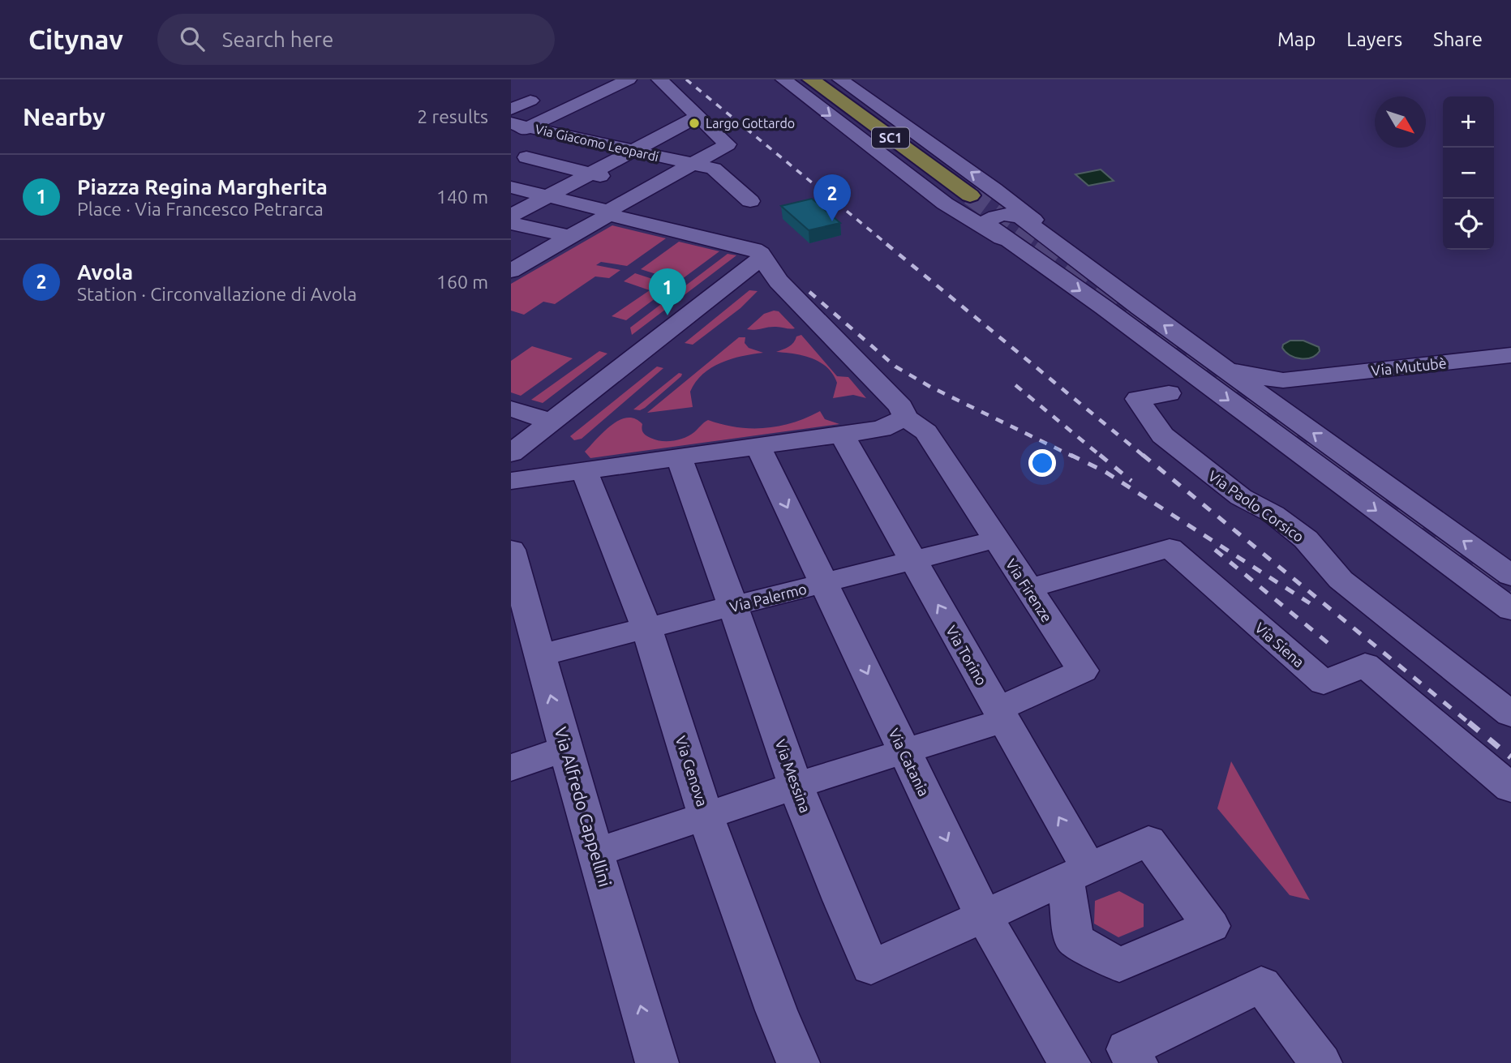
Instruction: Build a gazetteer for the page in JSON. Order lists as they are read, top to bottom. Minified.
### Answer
{"streets":{"main road":["SC1"],"street":["Via Giacomo Leopardi","Via Mutubè","Via Paolo Corsico","Via Firenze","Via Palermo","Via Siena","Via Torino","Via Catania","Via Genova","Via Messina","Via Alfredo Cappellini"]},"crossings":[["Via Firenze","Via Palermo"],["Via Firenze","Via Siena"],["Via Firenze","Via Torino"],["Via Firenze","Via Catania"],["Via Firenze","Via Genova"],["Via Firenze","Via Messina"],["Via Firenze","Via Alfredo Cappellini"],["Via Palermo","Via Torino"],["Via Palermo","Via Catania"],["Via Palermo","Via Genova"],["Via Palermo","Via Messina"],["Via Palermo","Via Alfredo Cappellini"],["Via Torino","Via Catania"],["Via Torino","Via Messina"],["Via Catania","Via Messina"]],"one_way":["Via Catania","Via Alfredo Cappellini"],"places":["Largo Gottardo"],"north":"bottom right","page":{"header":"Citynav","search":"Search here","nav":["Map","Layers","Share"],"heading":["Nearby","2 results"],"map_buttons":["+","−"],"list":[{"mark":"1","name":"Piazza Regina Margherita","note":"Place · Via Francesco Petrarca","value":"140 m"},{"mark":"2","name":"Avola","note":"Station · Circonvallazione di Avola","value":"160 m"}],"pins":["2","1"]}}
